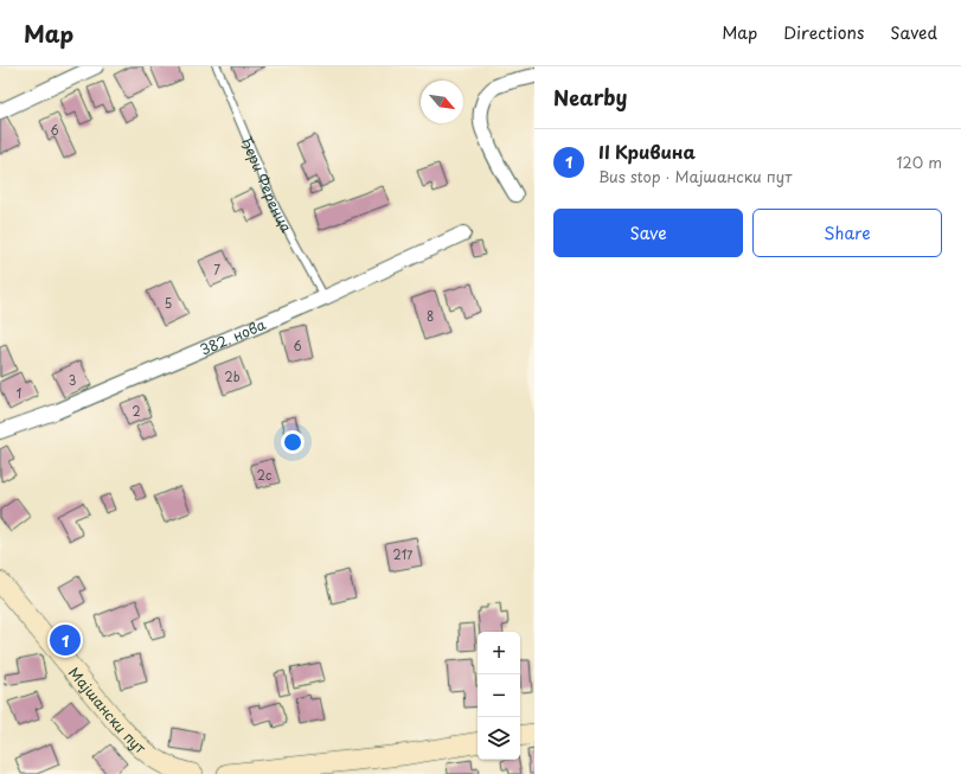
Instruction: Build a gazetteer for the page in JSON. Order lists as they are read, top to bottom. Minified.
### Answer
{"streets":{"street":["382. нова","Мајшански пут"],"lane":["Ђери Ференца"]},"crossings":[["Ђери Ференца","382. нова"]],"house_numbers":["6","7","5","8","6","2b","3","1","2","2c","217"],"north":"bottom right","page":{"header":"Map","nav":["Map","Directions","Saved"],"heading":"Nearby","list":[{"mark":"1","name":"II Кривина","note":"Bus stop · Мајшански пут","value":"120 m"}],"buttons":["Save","Share"],"pins":"1","map_buttons":["+","−"]}}
